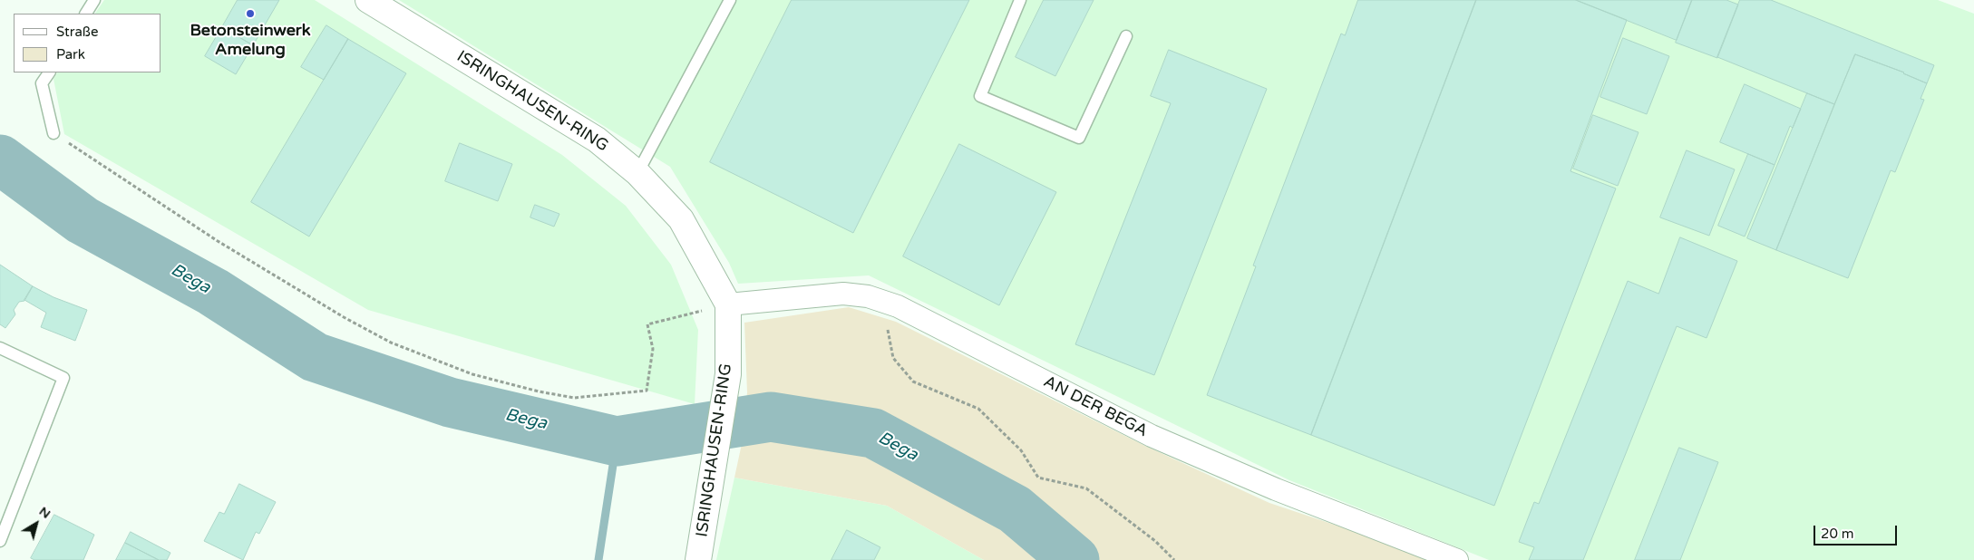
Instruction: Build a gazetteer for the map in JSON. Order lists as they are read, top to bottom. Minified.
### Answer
{"streets":{"street":["ISRINGHAUSEN-RING","AN DER BEGA"]},"crossings":[["ISRINGHAUSEN-RING","AN DER BEGA"]],"water":["Bega"],"places":["Betonsteinwerk Amelung"],"legend":["Straße","Park"],"scale_bar":"20 m","north":"top right"}
